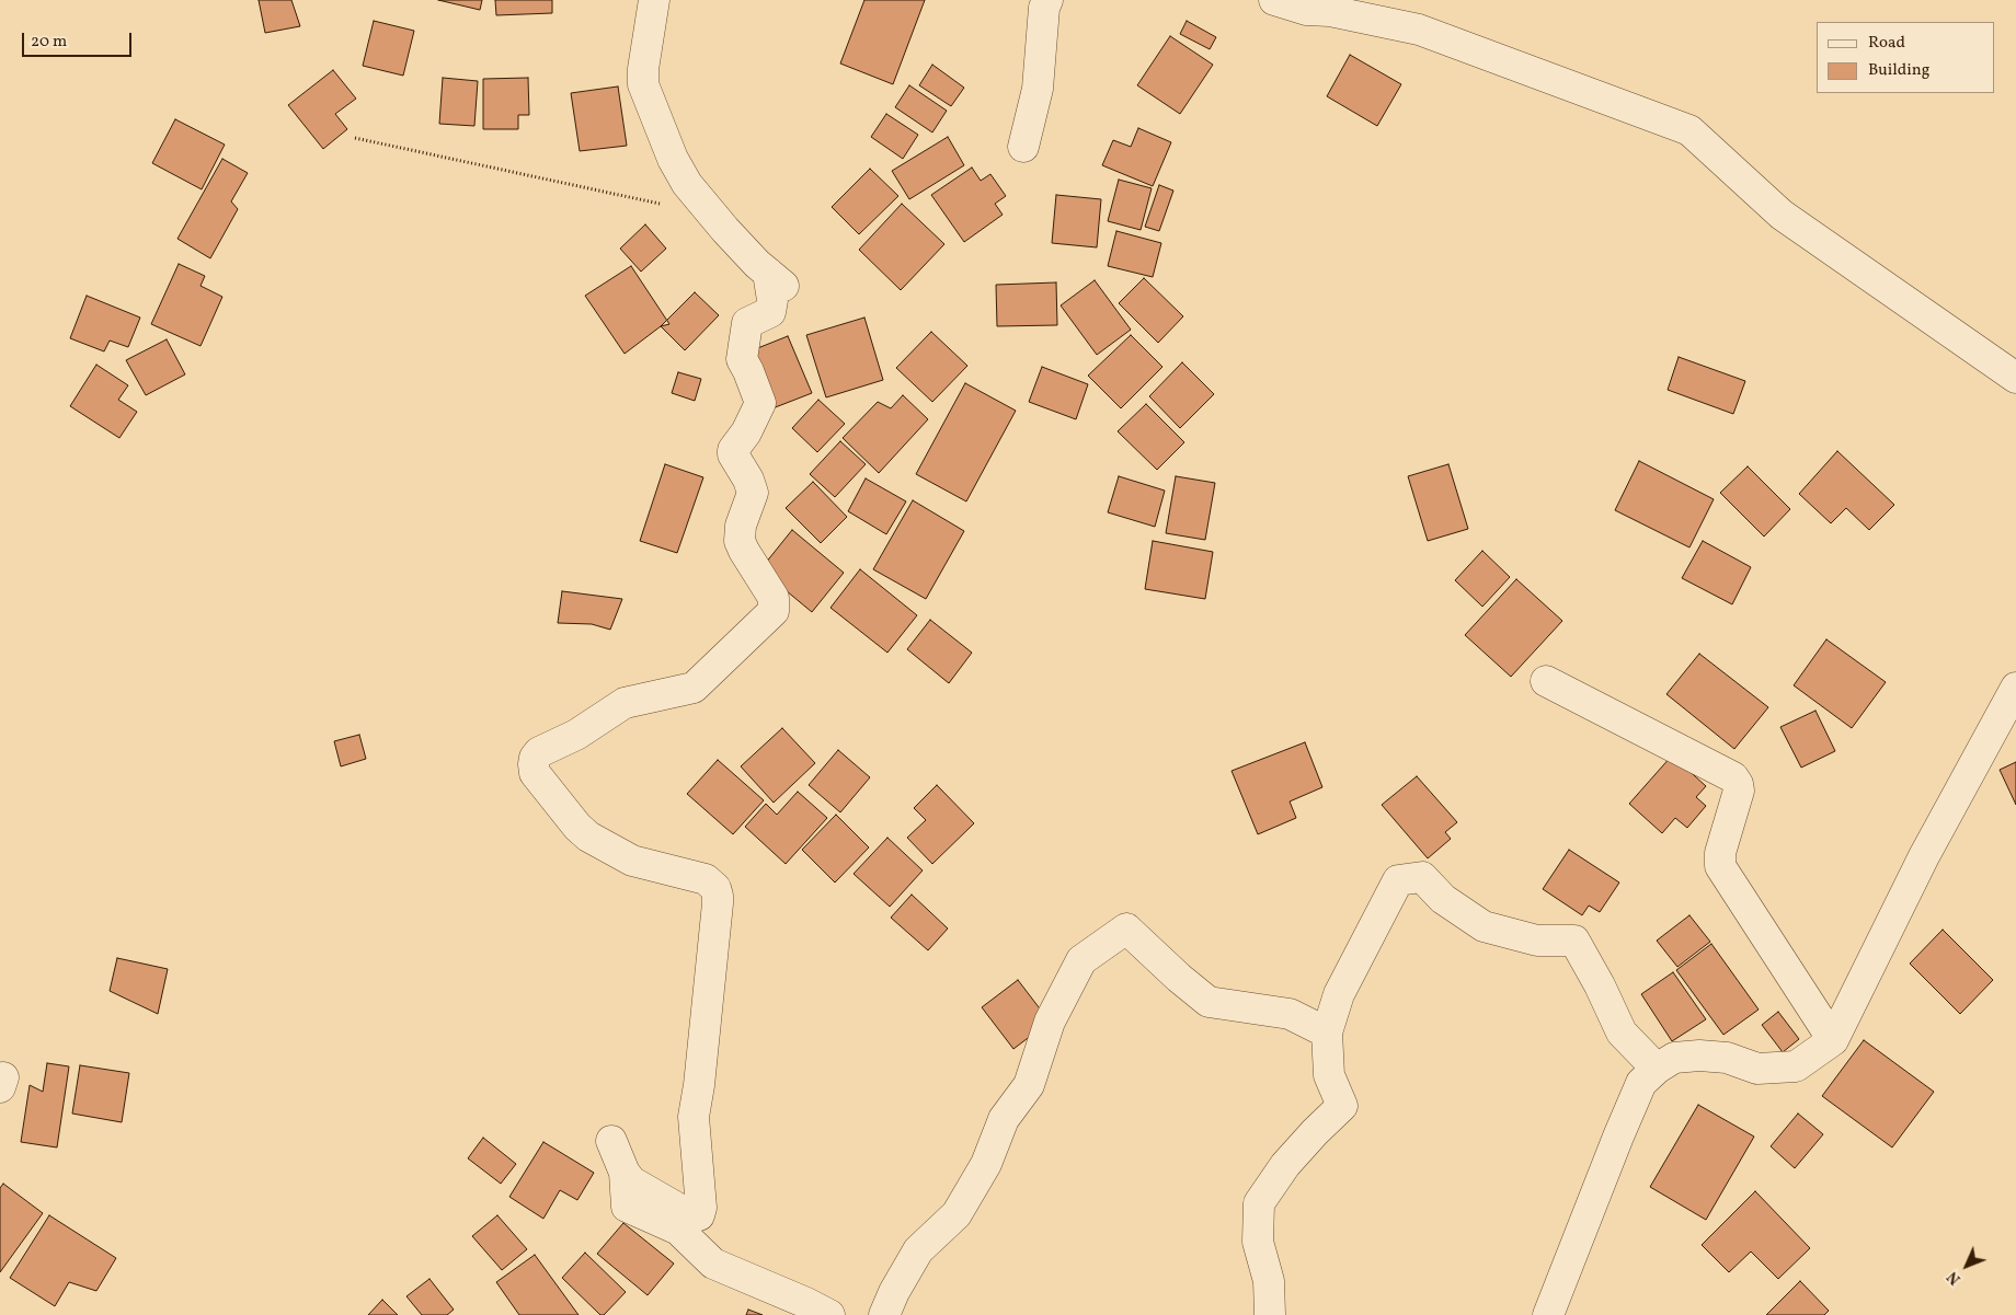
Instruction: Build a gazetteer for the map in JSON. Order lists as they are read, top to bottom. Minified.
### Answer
{"legend":["Road","Building"],"scale_bar":"20 m","north":"bottom left"}
